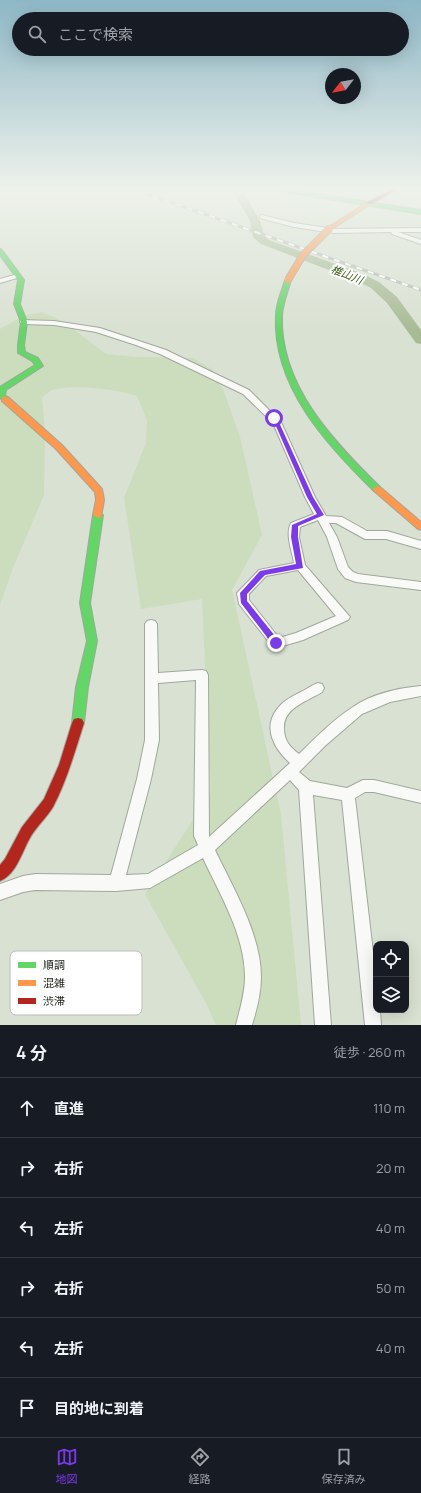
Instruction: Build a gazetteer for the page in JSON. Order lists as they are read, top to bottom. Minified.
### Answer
{"water":["椎山川"],"legend":["順調","混雑","渋滞"],"north":"bottom left","page":{"search":"ここで検索","heading":["4 分","徒歩 · 260 m"],"list":[["直進","110 m"],["右折","20 m"],["左折","40 m"],["右折","50 m"],["左折","40 m"],"目的地に到着"],"nav":["地図","経路","保存済み"]}}
